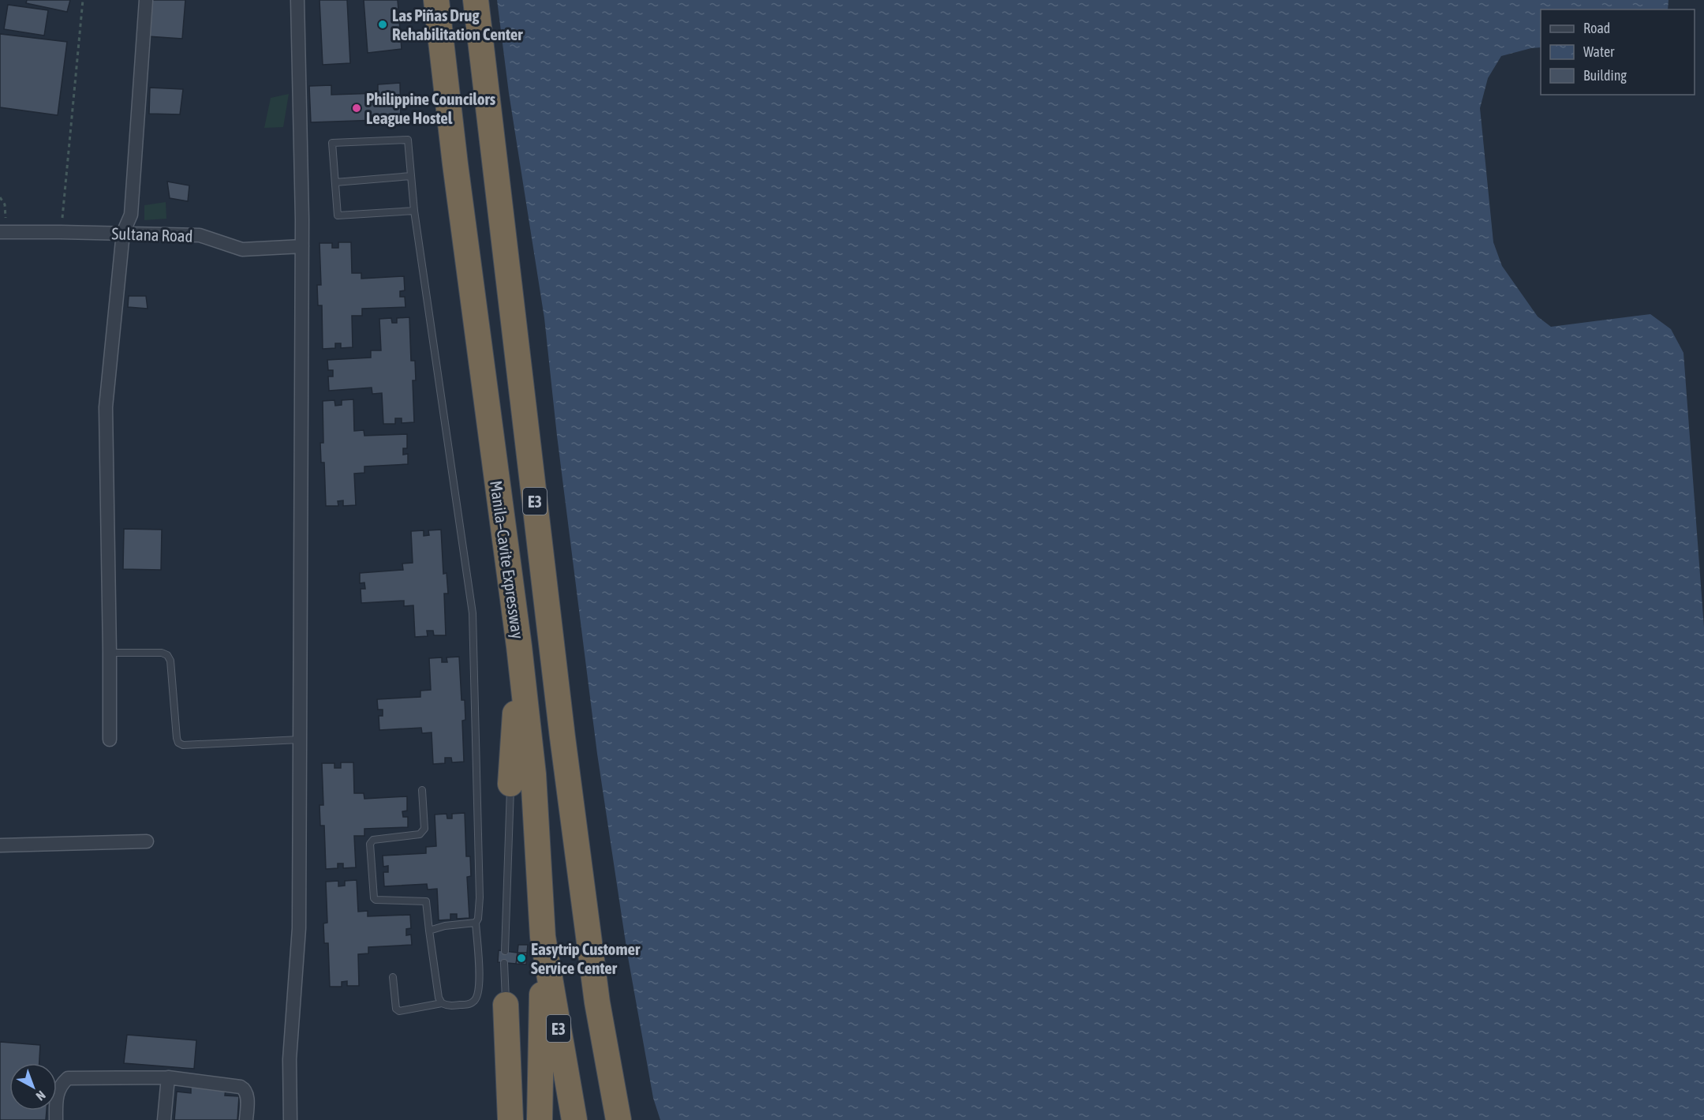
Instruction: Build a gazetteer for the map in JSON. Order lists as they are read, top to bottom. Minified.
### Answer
{"streets":{"highway":["E3","Manila–Cavite Expressway"],"street":["Sultana Road"]},"places":["Las Piñas Drug Rehabilitation Center","Philippine Councilors League Hostel","Easytrip Customer Service Center"],"legend":["Road","Water","Building"],"north":"bottom right"}
